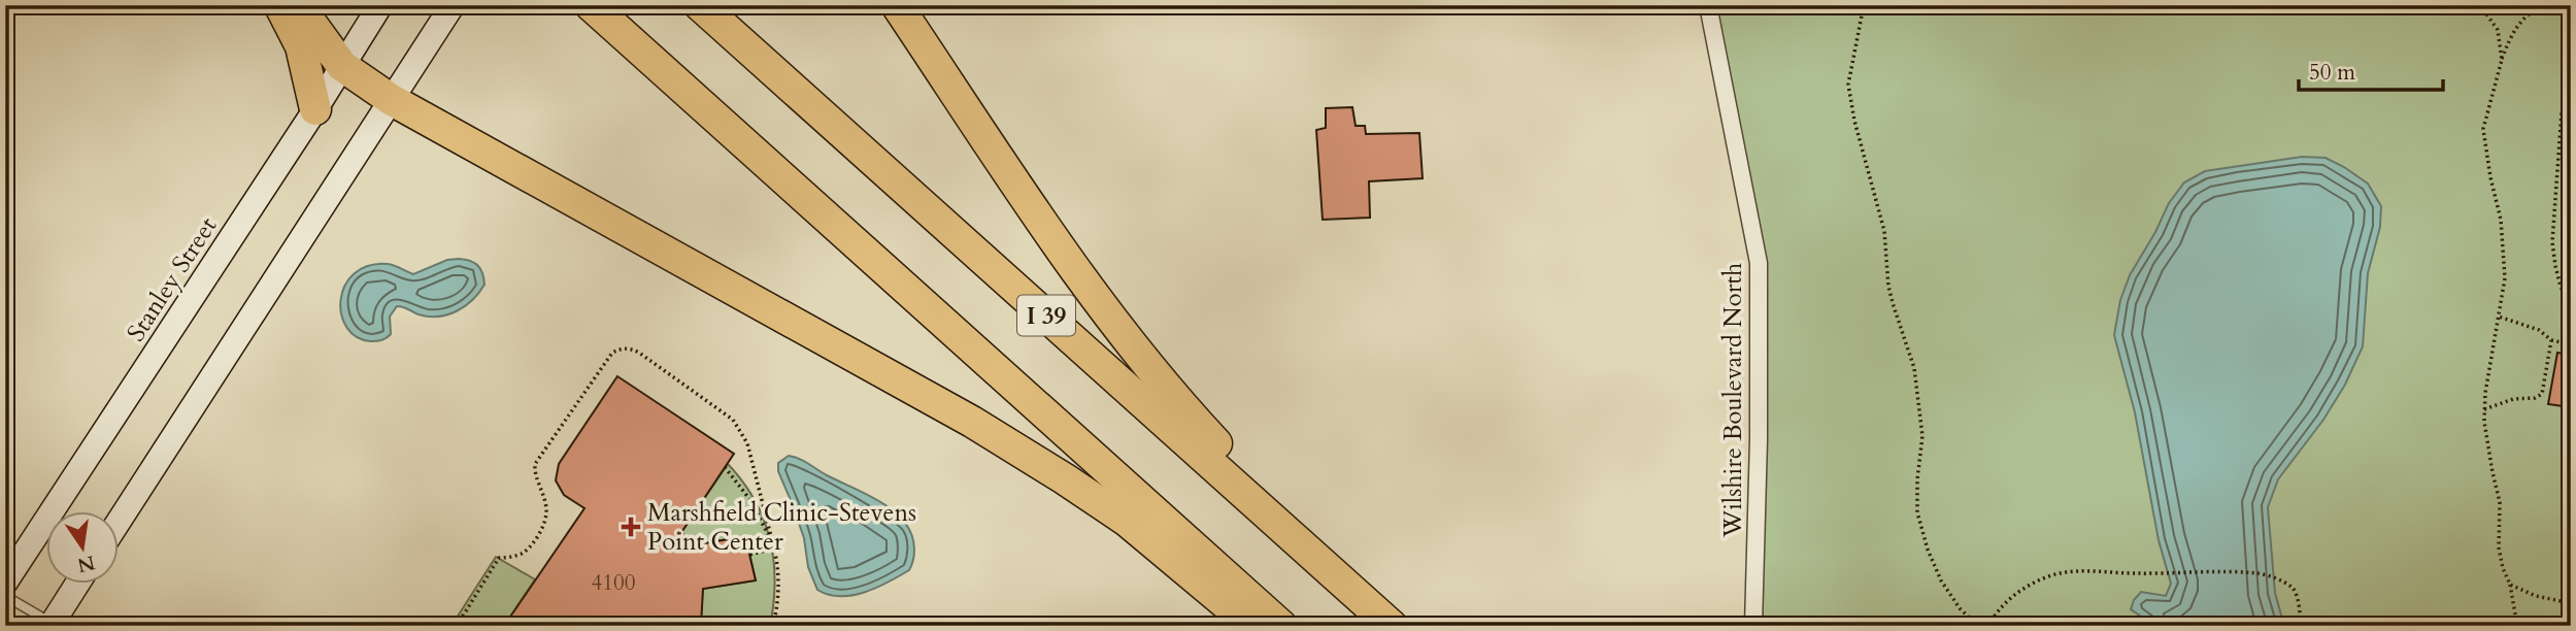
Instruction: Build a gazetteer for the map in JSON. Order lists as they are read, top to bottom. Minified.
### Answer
{"streets":{"highway":["I 39"],"main road":["Stanley Street"],"street":["Wilshire Boulevard North"]},"places":{"health":["Marshfield Clinic-Stevens Point Center"]},"house_numbers":["4100"],"scale_bar":"50 m","north":"bottom"}
